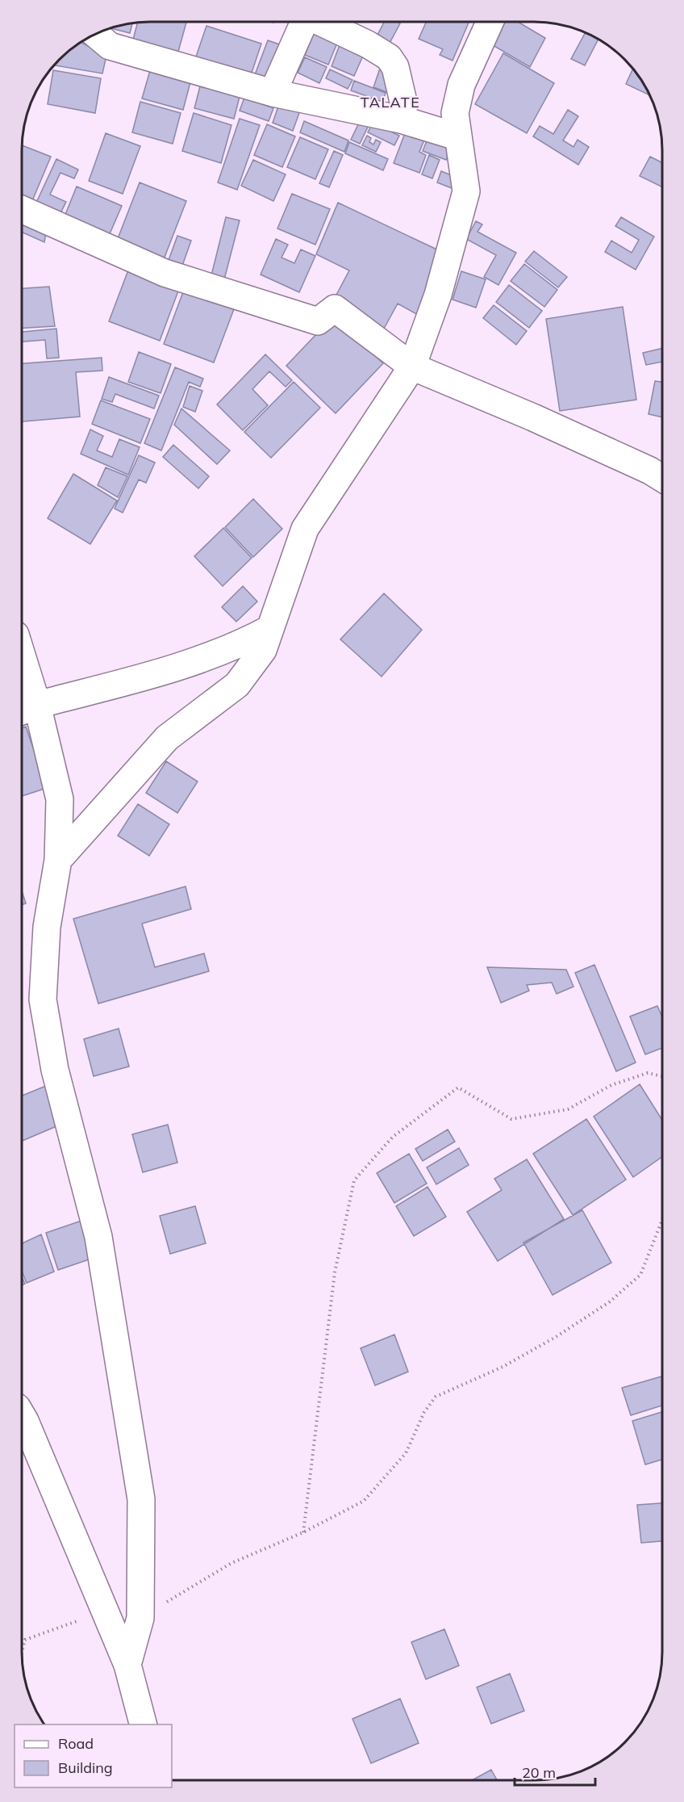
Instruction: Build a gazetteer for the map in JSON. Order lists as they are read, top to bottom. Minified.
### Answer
{"districts":["TALATE"],"legend":["Road","Building"],"scale_bar":"20 m"}
